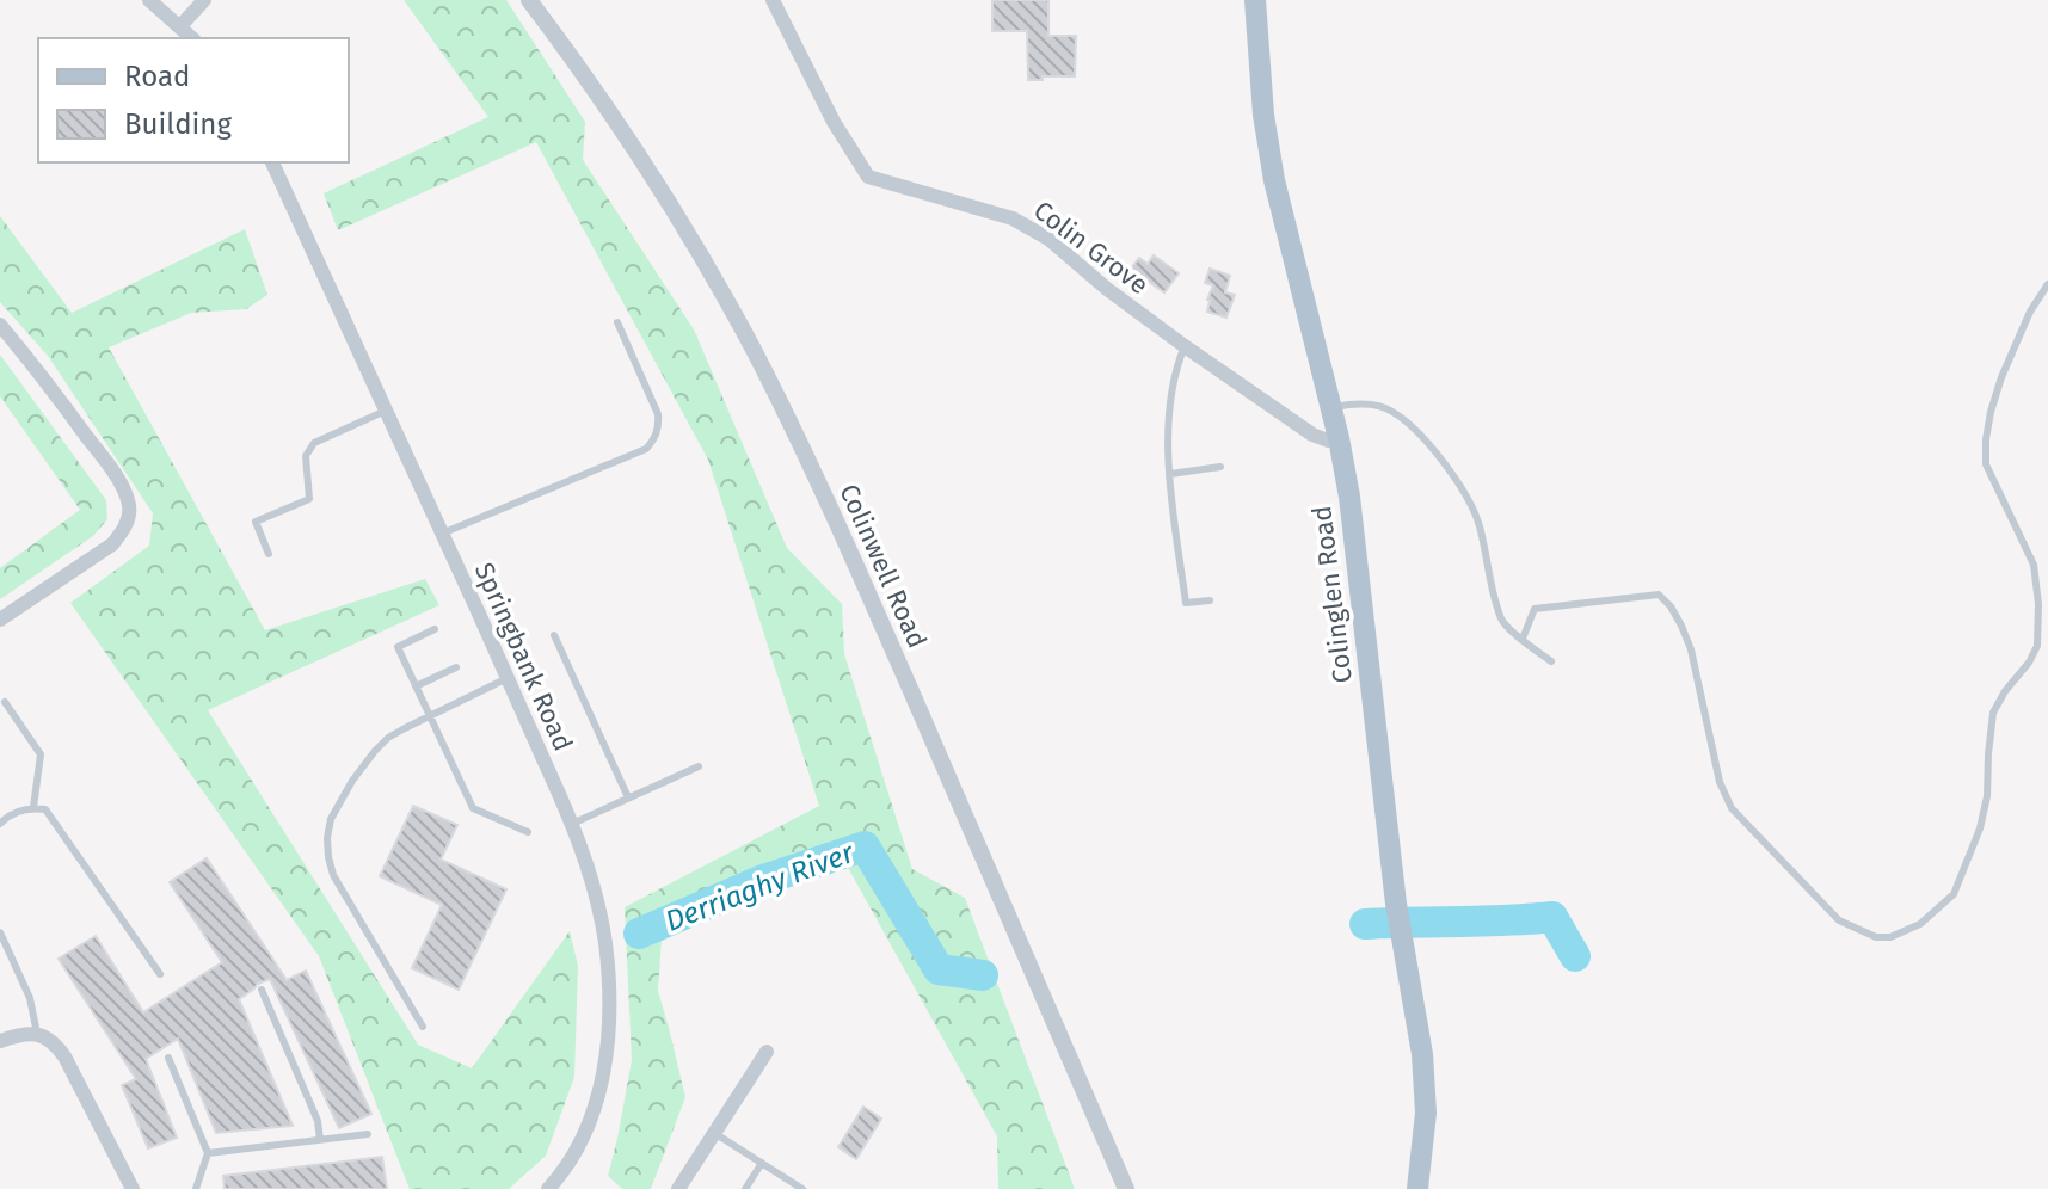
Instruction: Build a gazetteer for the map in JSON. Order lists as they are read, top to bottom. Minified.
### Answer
{"streets":{"main road":["Colinglen Road"],"street":["Colin Grove","Colinwell Road","Springbank Road"]},"crossings":[["Colin Grove","Colinglen Road"]],"water":["Derriaghy River"],"legend":["Road","Building"]}
